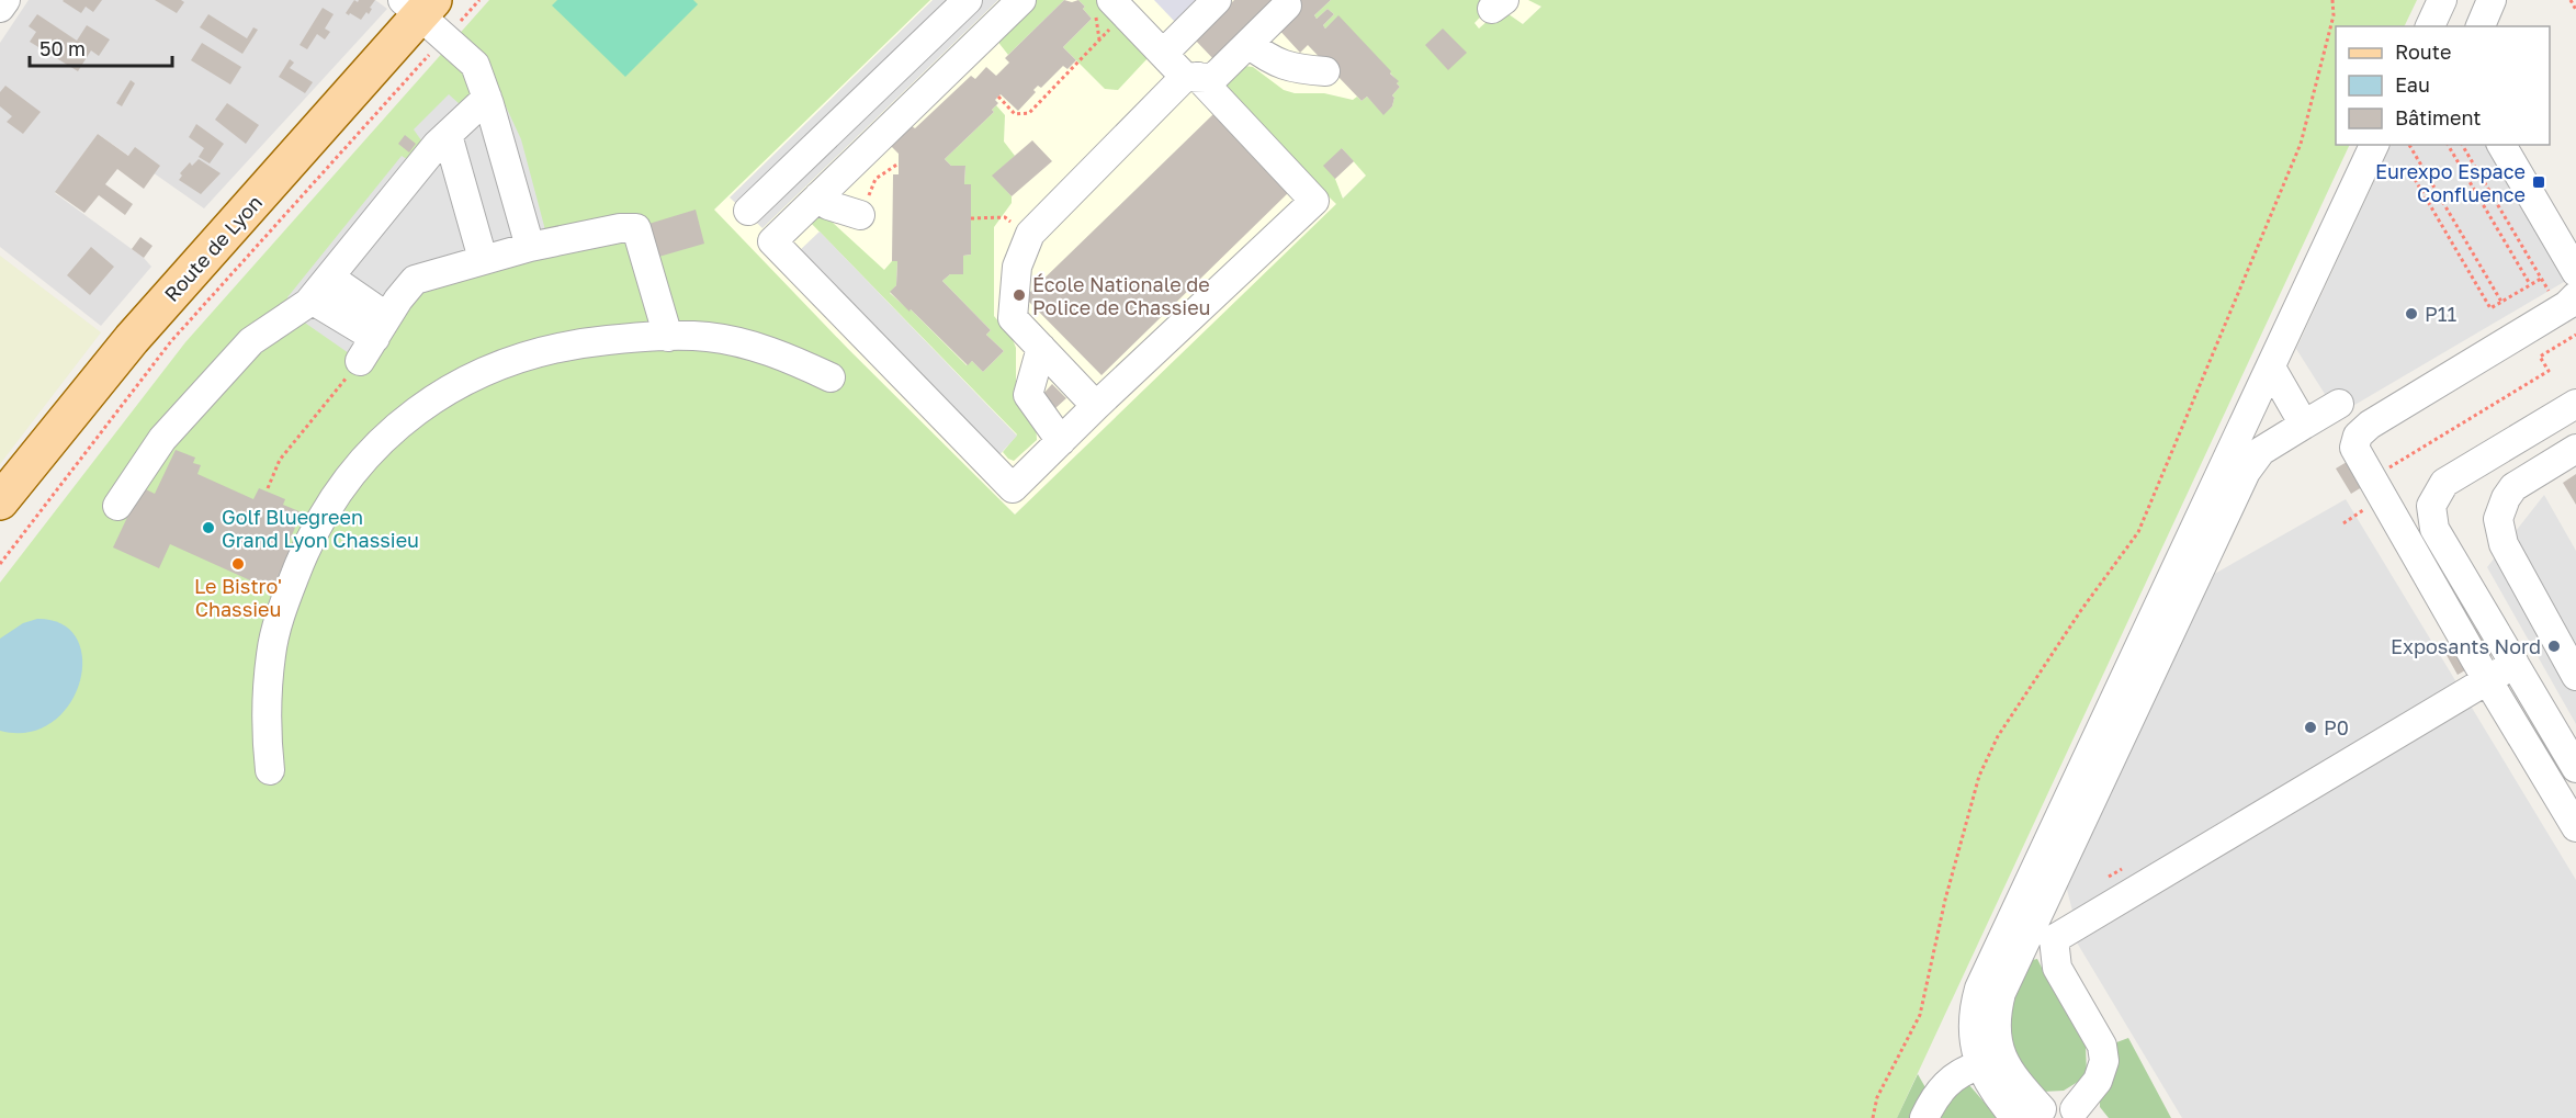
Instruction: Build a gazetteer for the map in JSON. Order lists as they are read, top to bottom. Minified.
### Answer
{"streets":{"main road":["Route de Lyon"]},"places":{"transit":["Eurexpo Espace Confluence"],"other":["École Nationale de Police de Chassieu","P11","Golf Bluegreen Grand Lyon Chassieu","Le Bistro' Chassieu","Exposants Nord","P0"]},"legend":["Route","Eau","Bâtiment"],"scale_bar":"50 m"}
